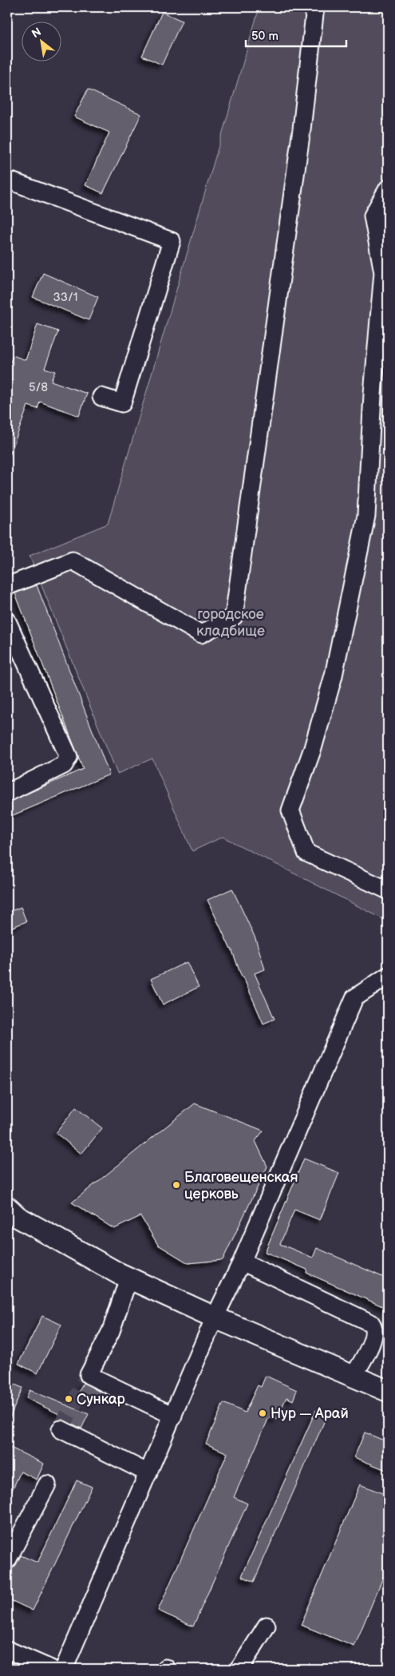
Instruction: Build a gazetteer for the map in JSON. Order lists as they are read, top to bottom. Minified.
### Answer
{"parks":["городское кладбище"],"places":["Благовещенская церковь","Сункар","Нур — Арай"],"house_numbers":["33/1","5/8"],"scale_bar":"50 m","north":"top left"}
